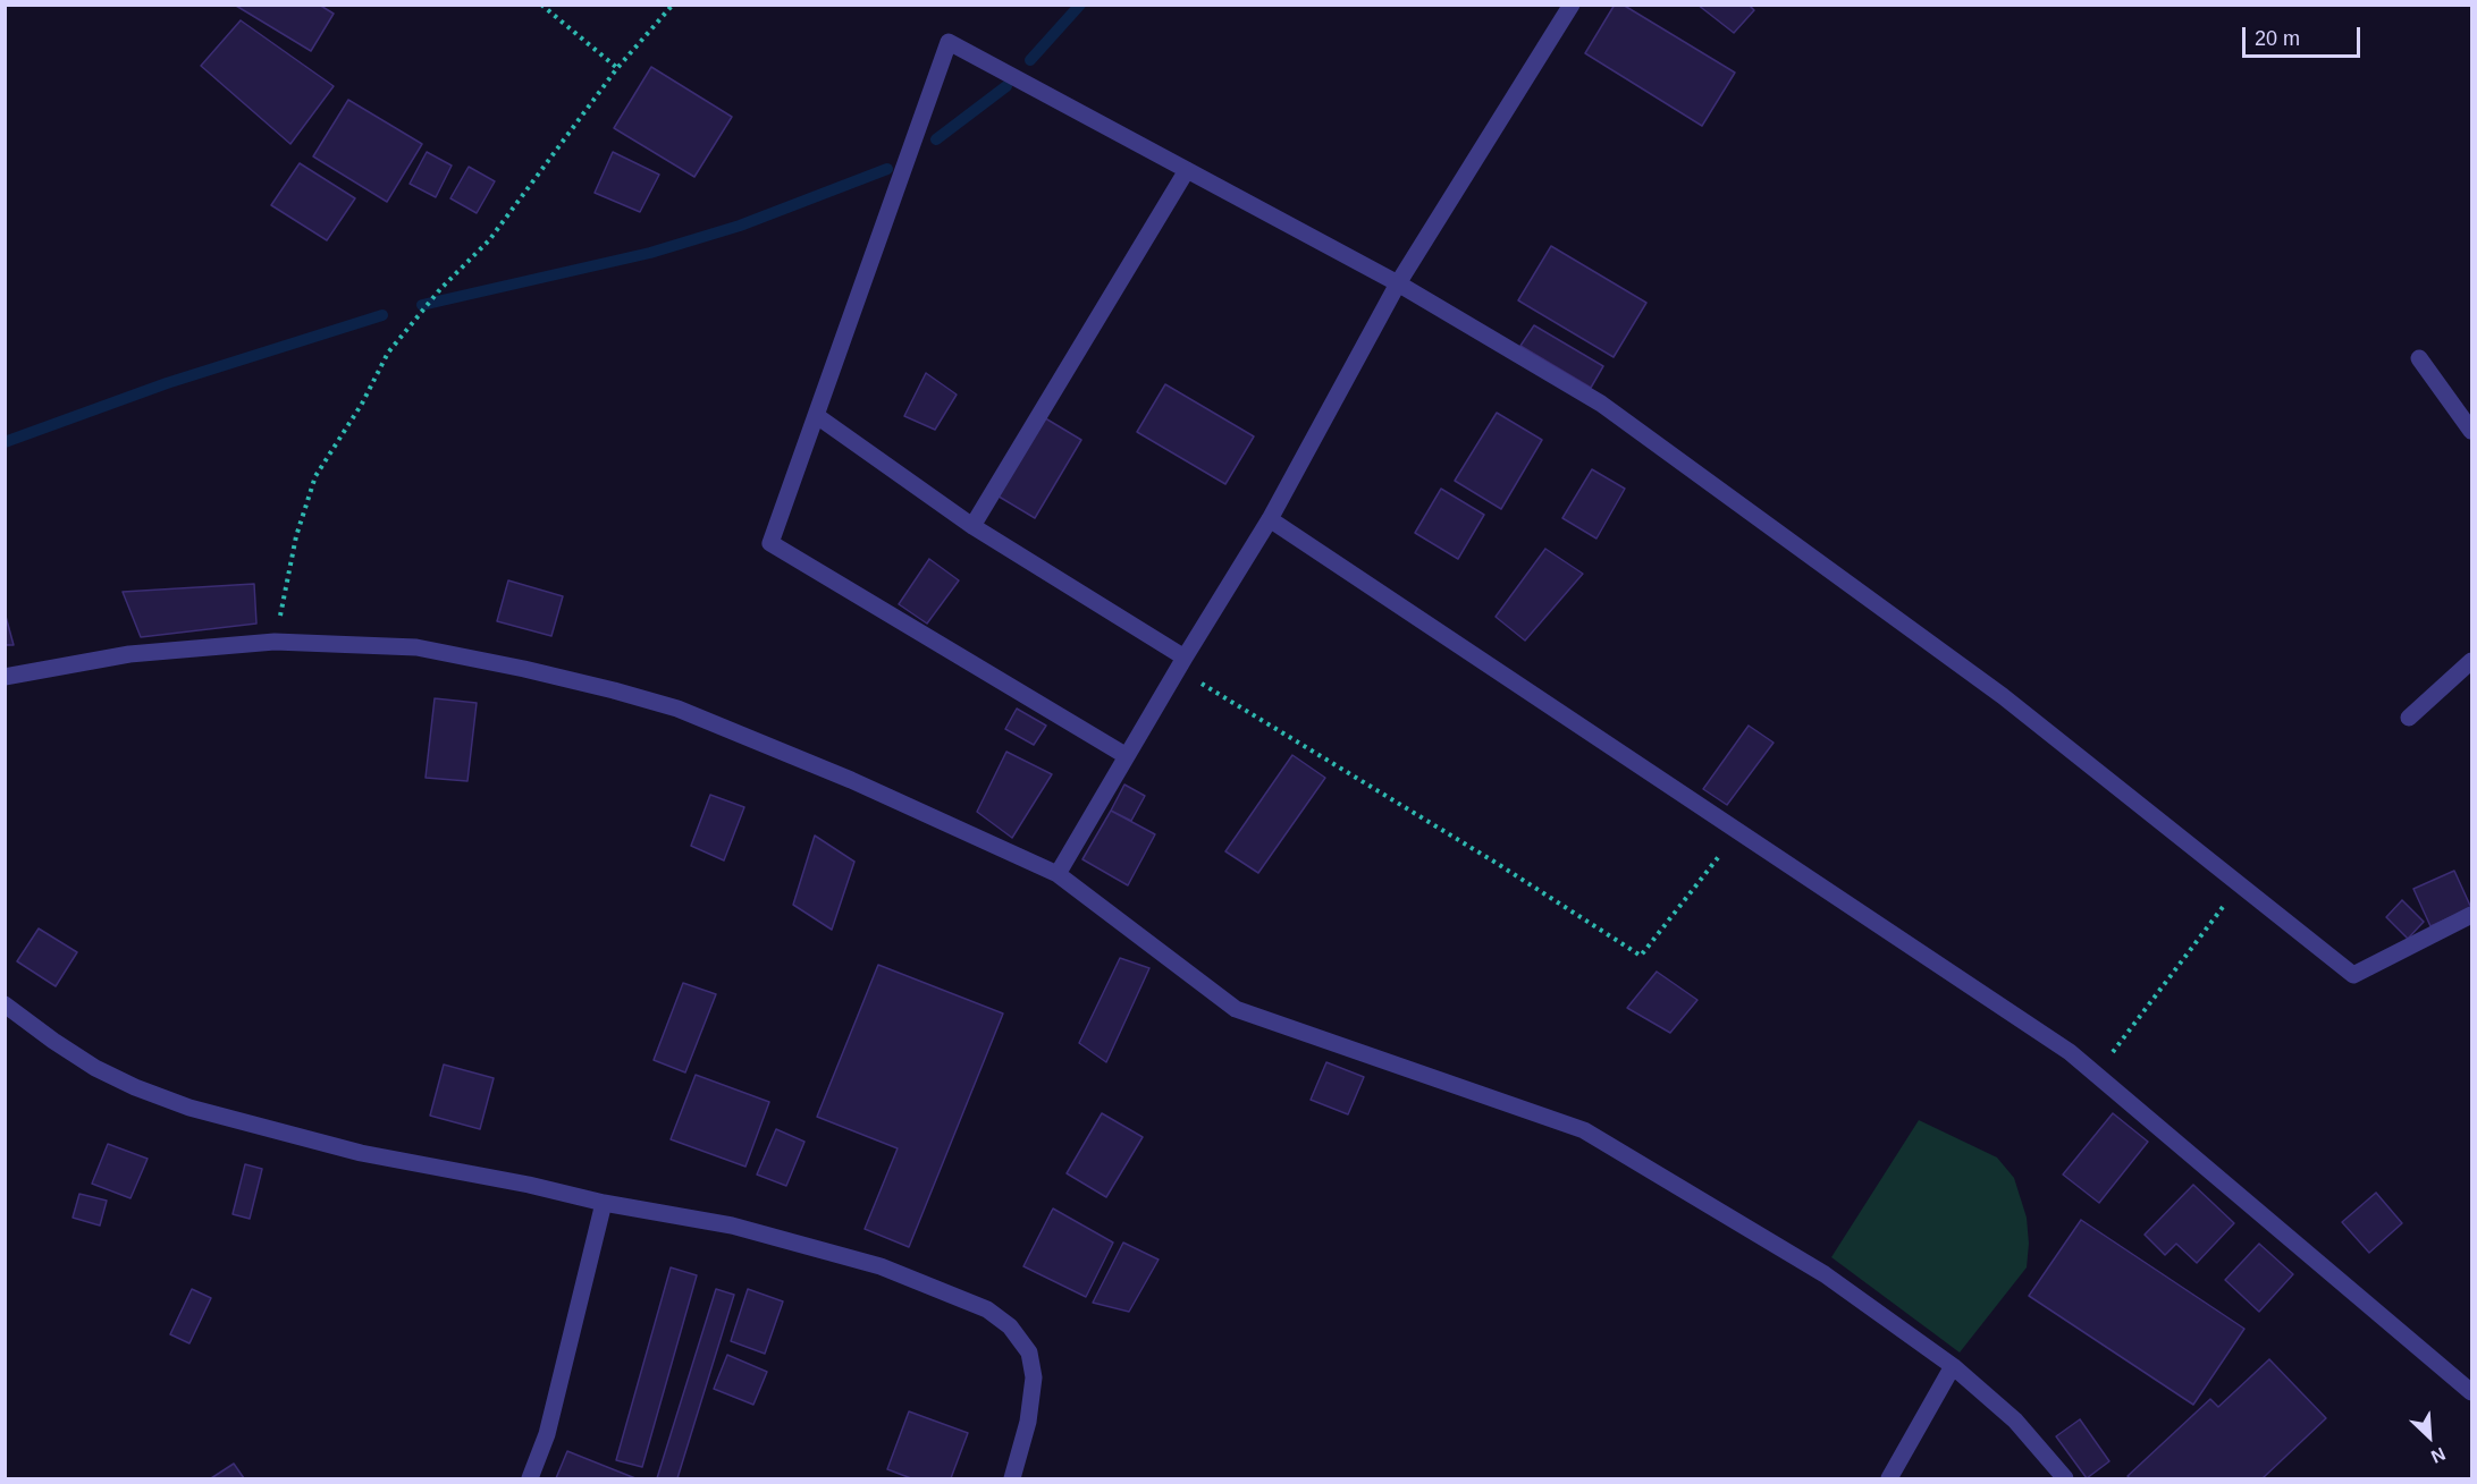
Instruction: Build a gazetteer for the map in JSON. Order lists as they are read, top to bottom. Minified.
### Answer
{"scale_bar":"20 m","north":"bottom right"}
